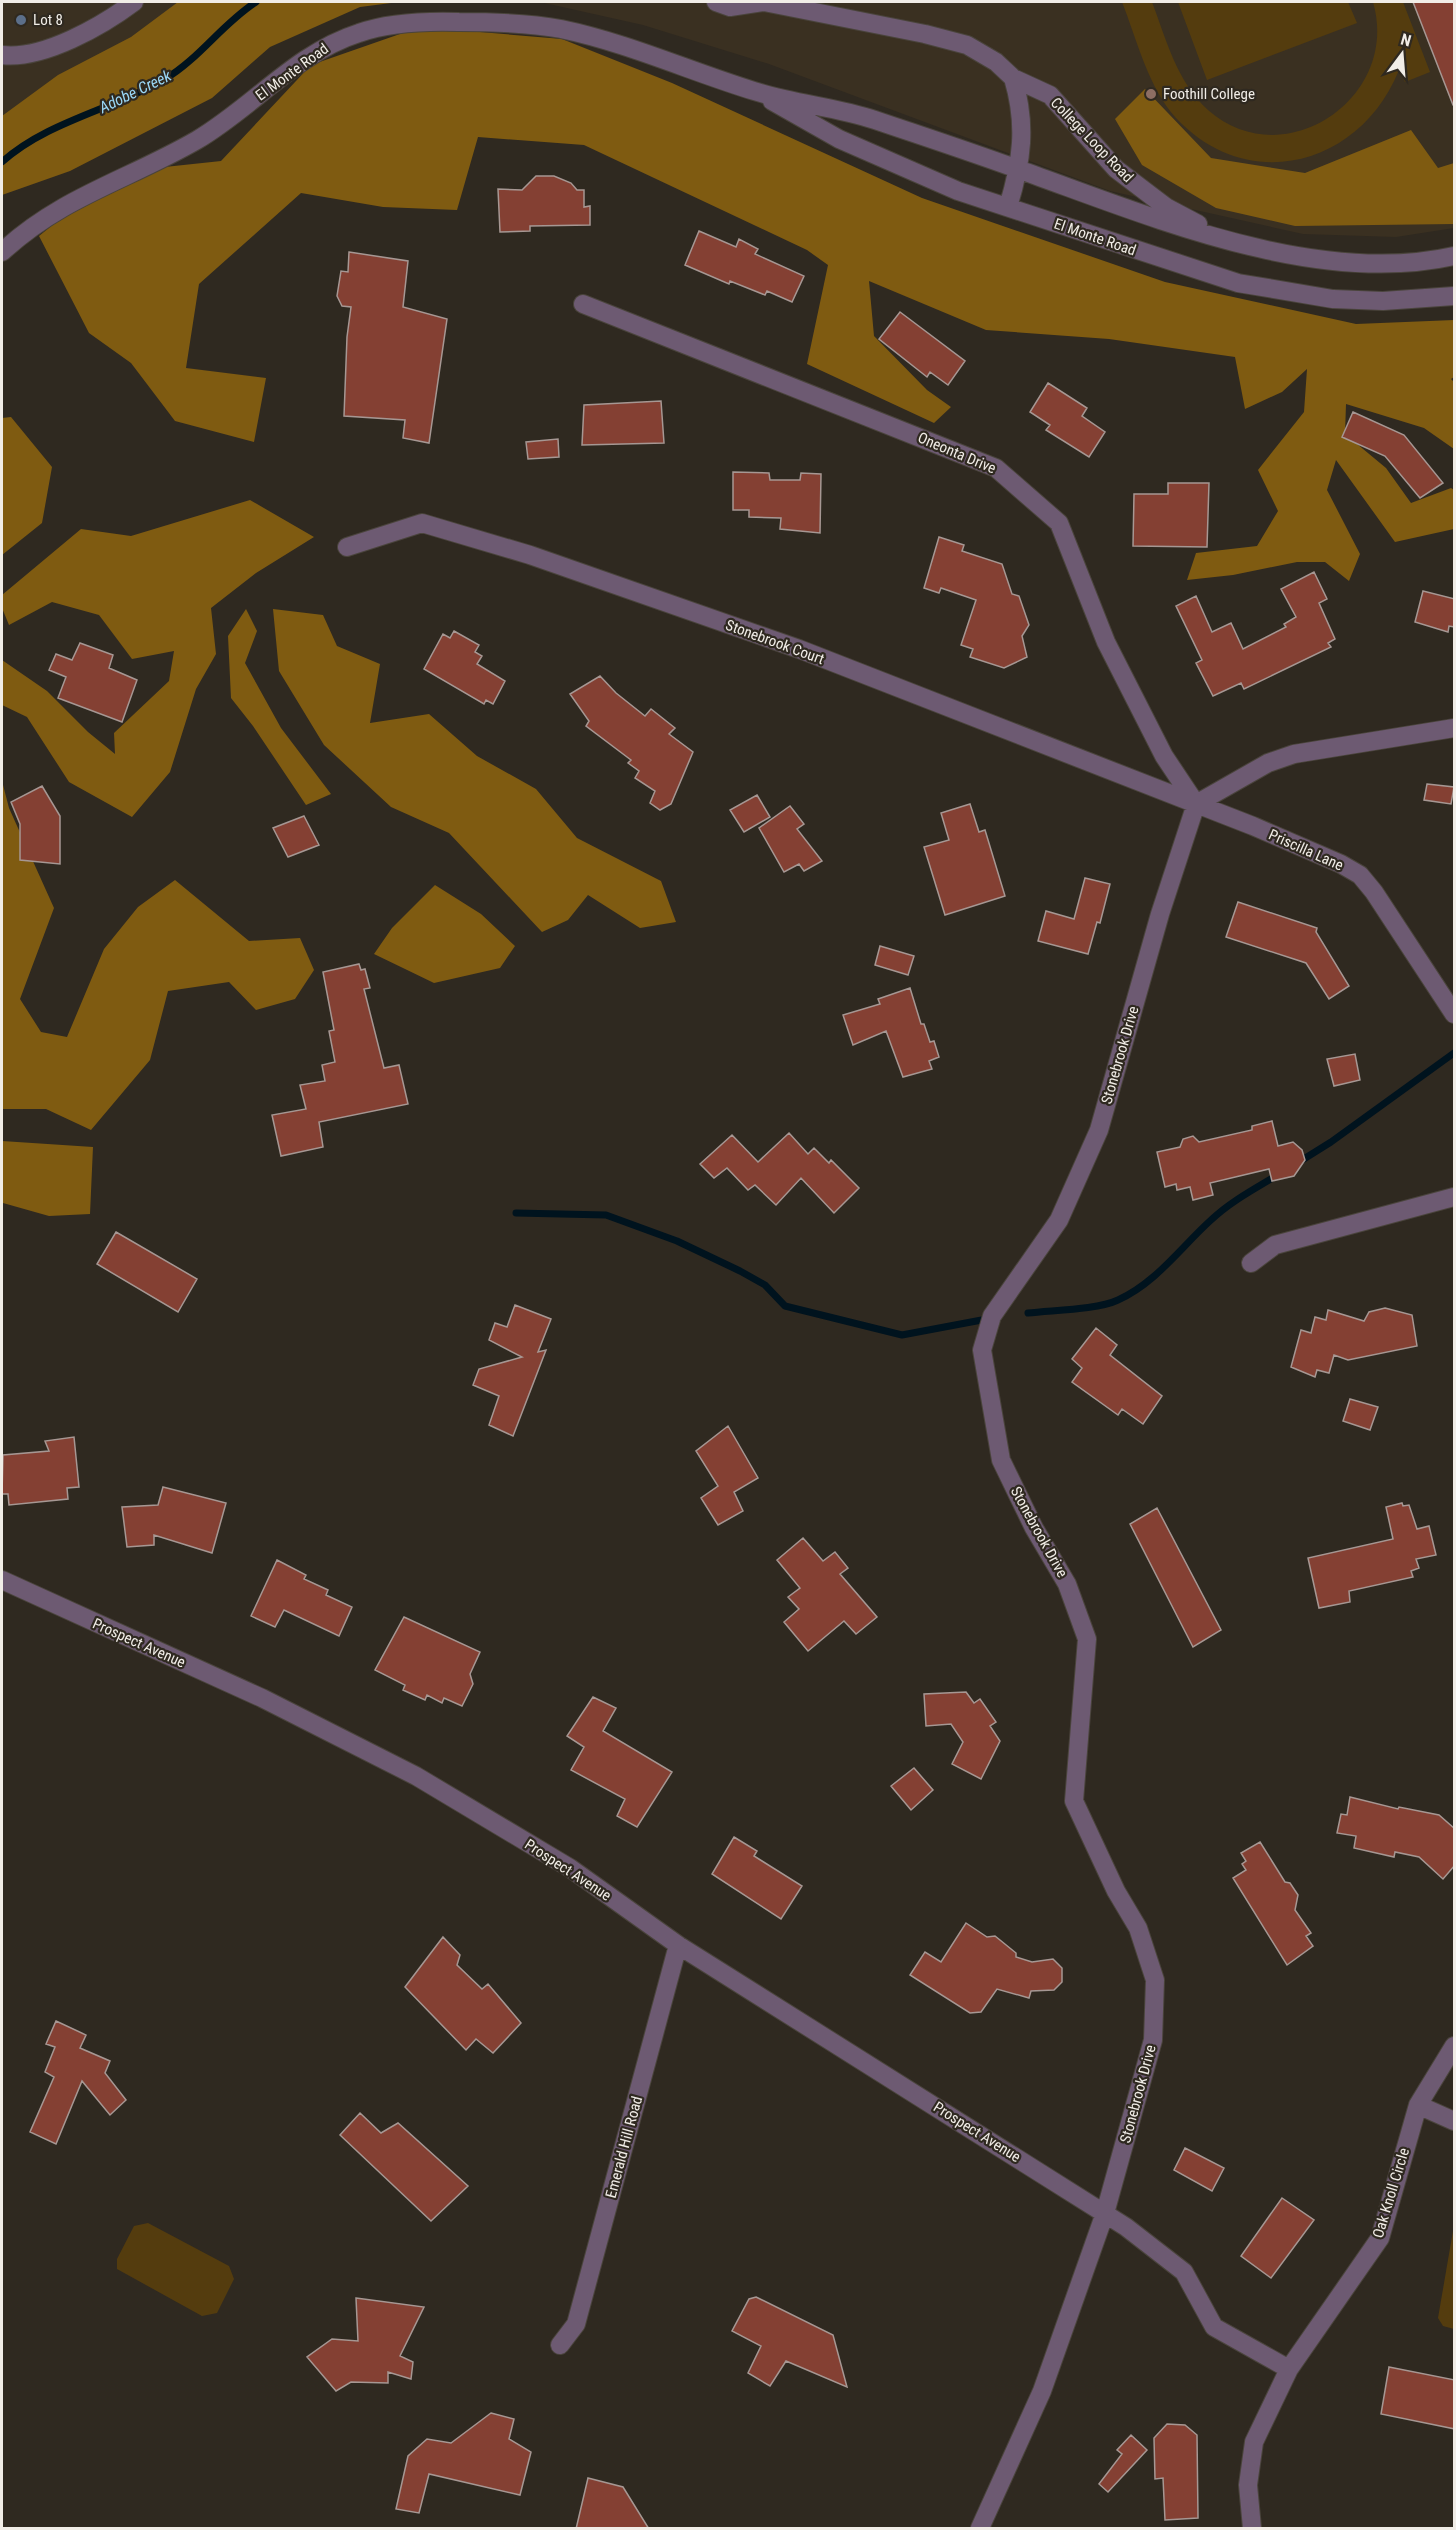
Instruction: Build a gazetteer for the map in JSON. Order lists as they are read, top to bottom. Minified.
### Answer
{"streets":{"street":["El Monte Road","College Loop Road","Oneonta Drive","Stonebrook Court","Priscilla Lane","Stonebrook Drive","Prospect Avenue","Emerald Hill Road","Oak Knoll Circle"]},"crossings":[["El Monte Road","College Loop Road"],["Oneonta Drive","Stonebrook Court"],["Oneonta Drive","Priscilla Lane"],["Oneonta Drive","Stonebrook Drive"],["Stonebrook Court","Priscilla Lane"],["Stonebrook Court","Stonebrook Drive"],["Priscilla Lane","Stonebrook Drive"],["Stonebrook Drive","Prospect Avenue"],["Prospect Avenue","Emerald Hill Road"]],"water":["Adobe Creek"],"places":["Lot 8","Foothill College"],"north":"top"}
